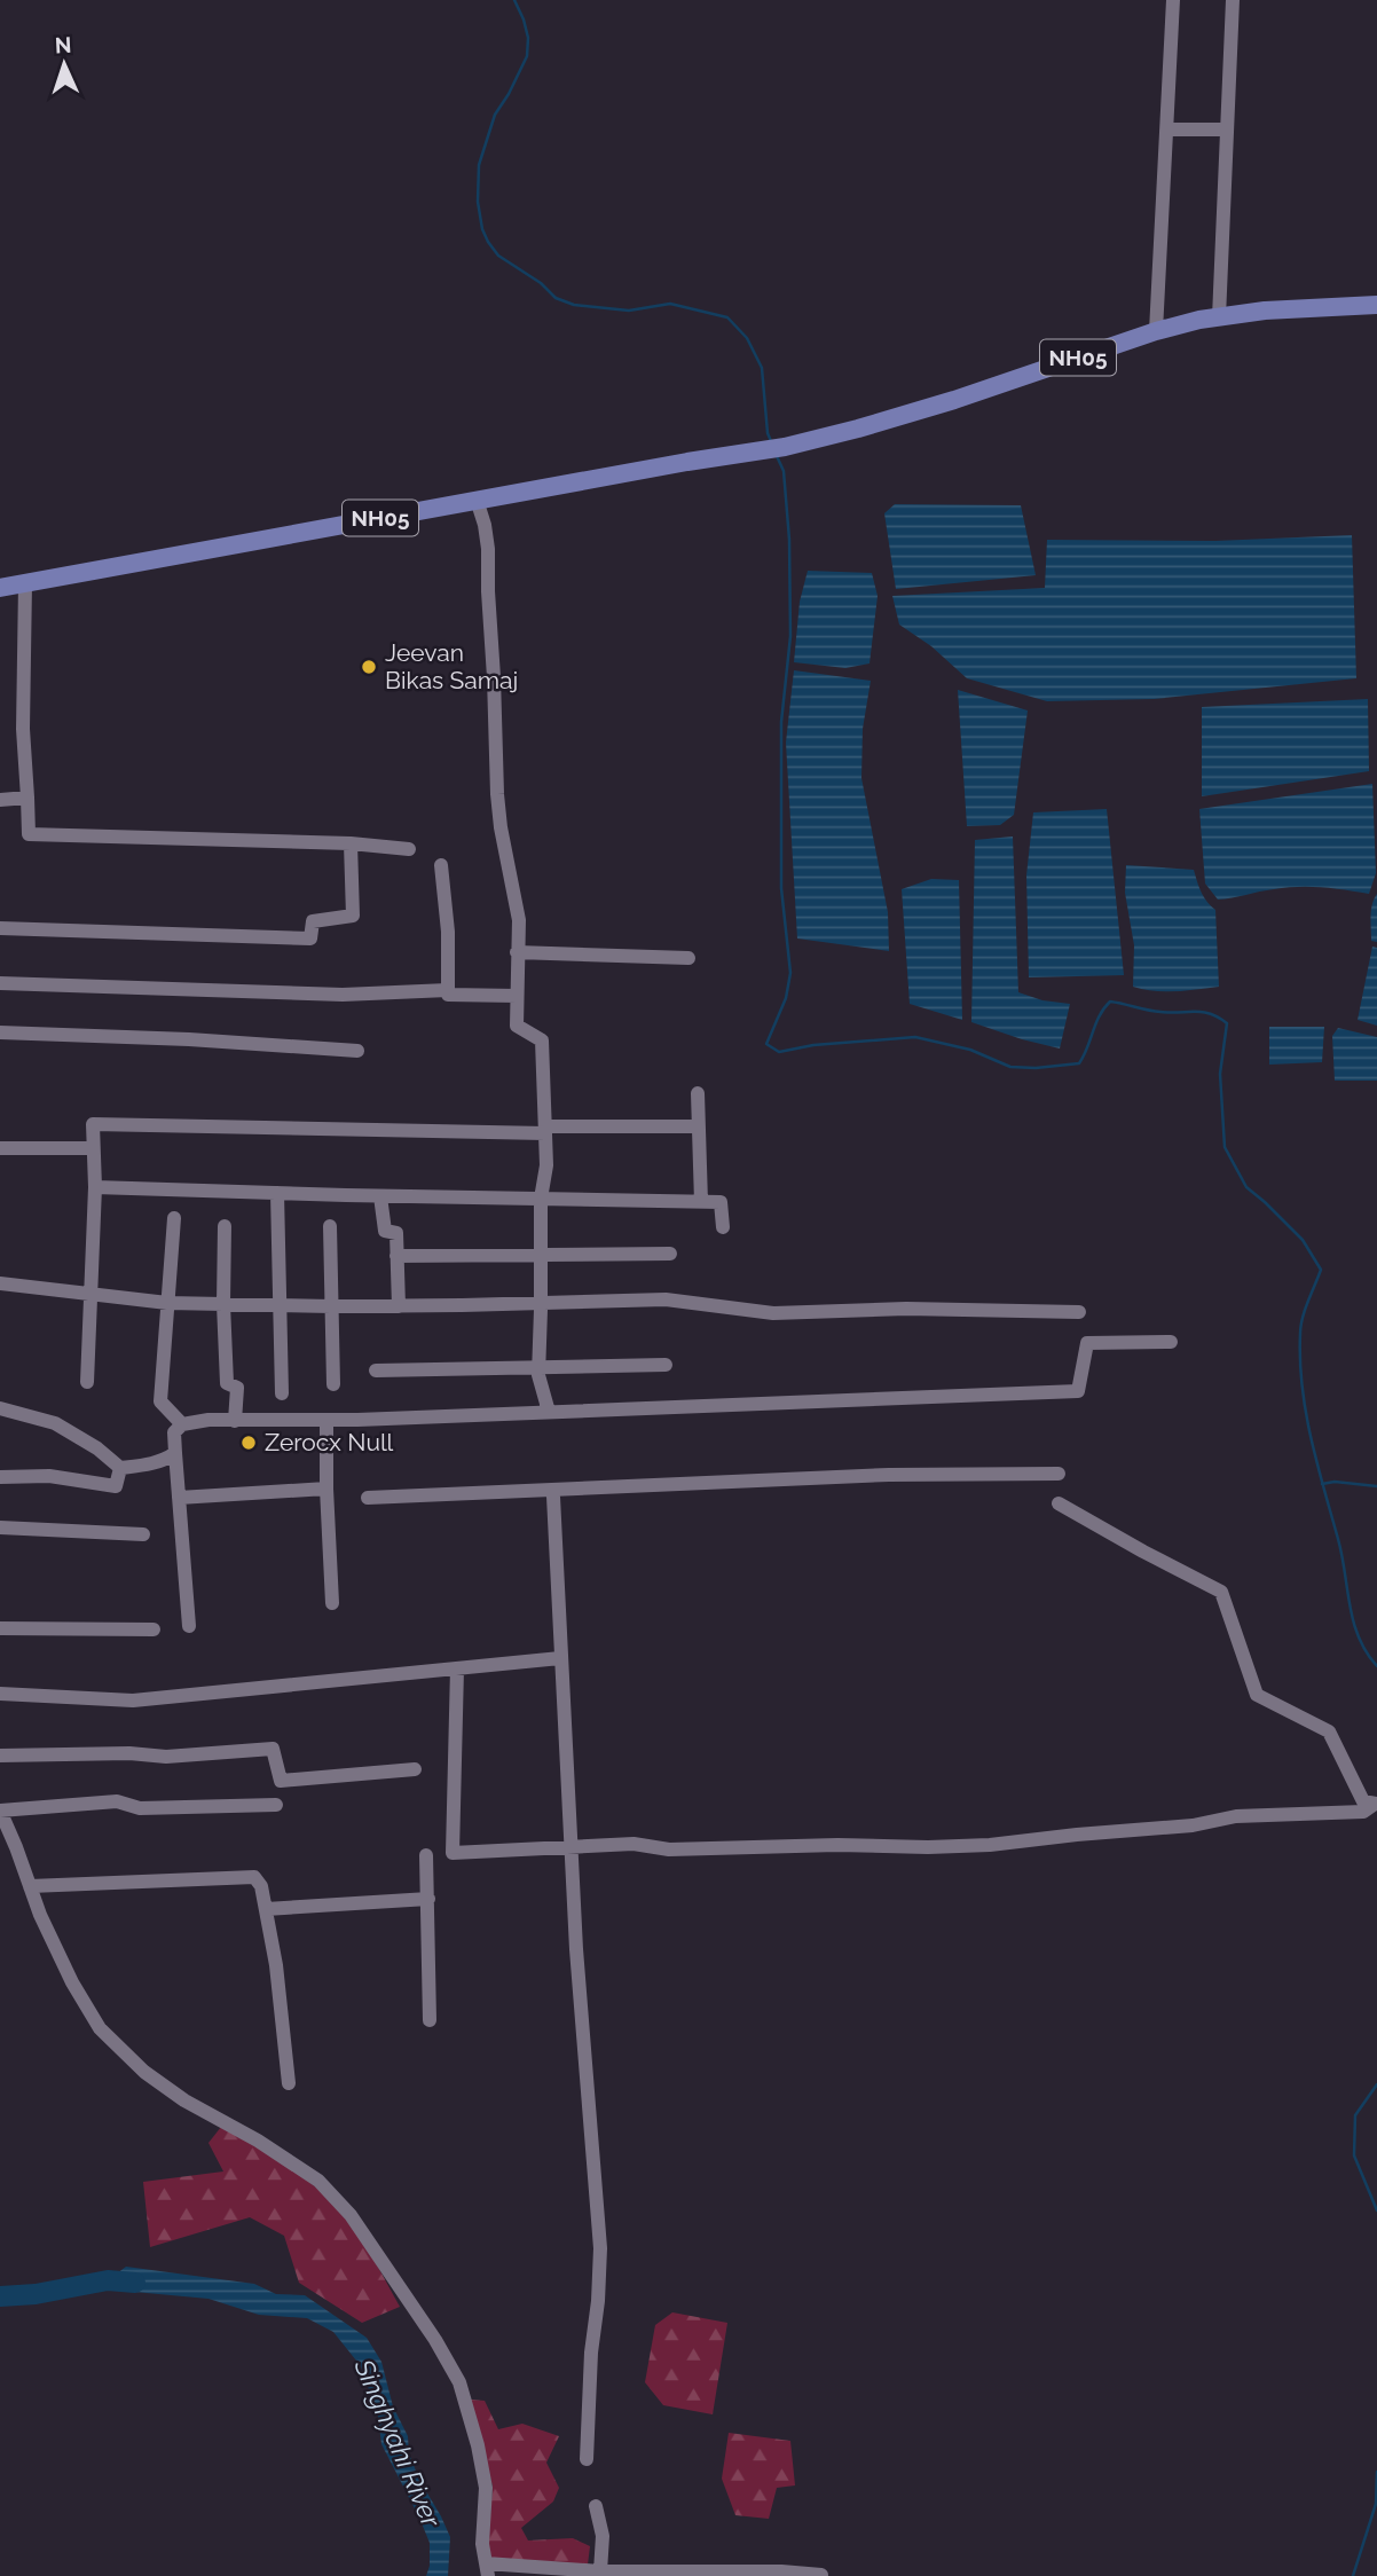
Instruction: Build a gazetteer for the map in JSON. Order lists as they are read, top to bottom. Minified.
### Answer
{"streets":{"main road":["NH05"]},"water":["Singhyahi River"],"places":["Jeevan Bikas Samaj","Zerocx Null"],"north":"top"}
